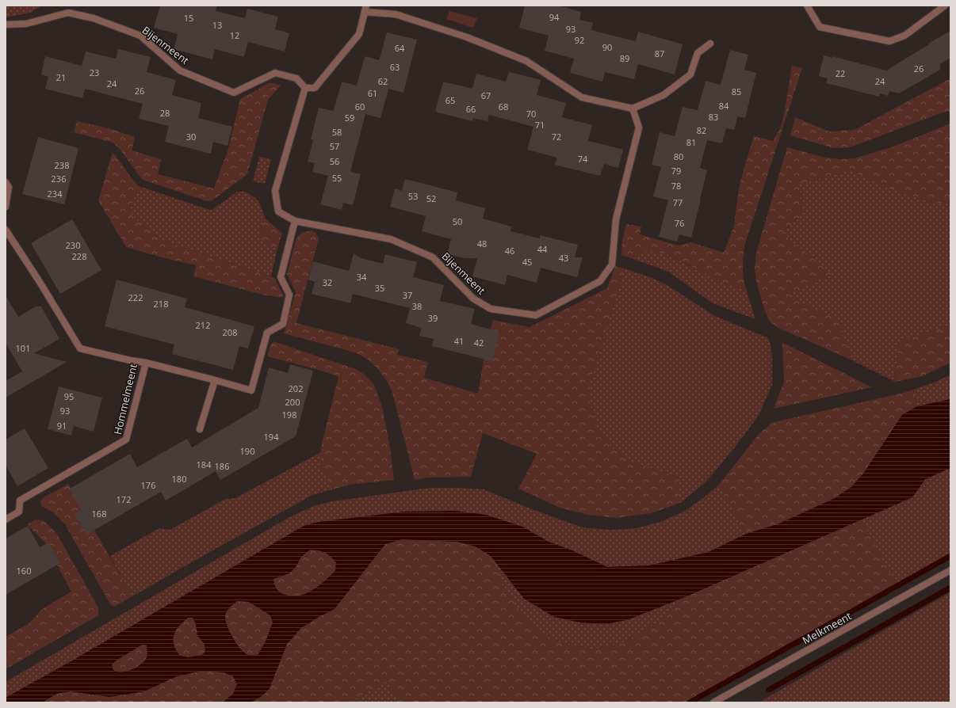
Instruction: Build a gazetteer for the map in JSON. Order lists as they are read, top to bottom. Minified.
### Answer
{"streets":{"street":["Bijenmeent","Hommelmeent","Melkmeent"]},"house_numbers":["94","15","13","93","12","92","90","64","87","89","63","26","23","22","21","62","24","24","26","85","61","67","65","84","60","68","66","28","70","83","59","71","82","58","30","72","81","57","80","74","56","238","79","55","236","78","234","53","52","77","50","76","48","230","44","46","228","43","45","34","32","35","37","222","218","38","39","212","208","41","42","101","202","95","200","93","198","91","194","190","184","186","180","176","172","168","160"]}
